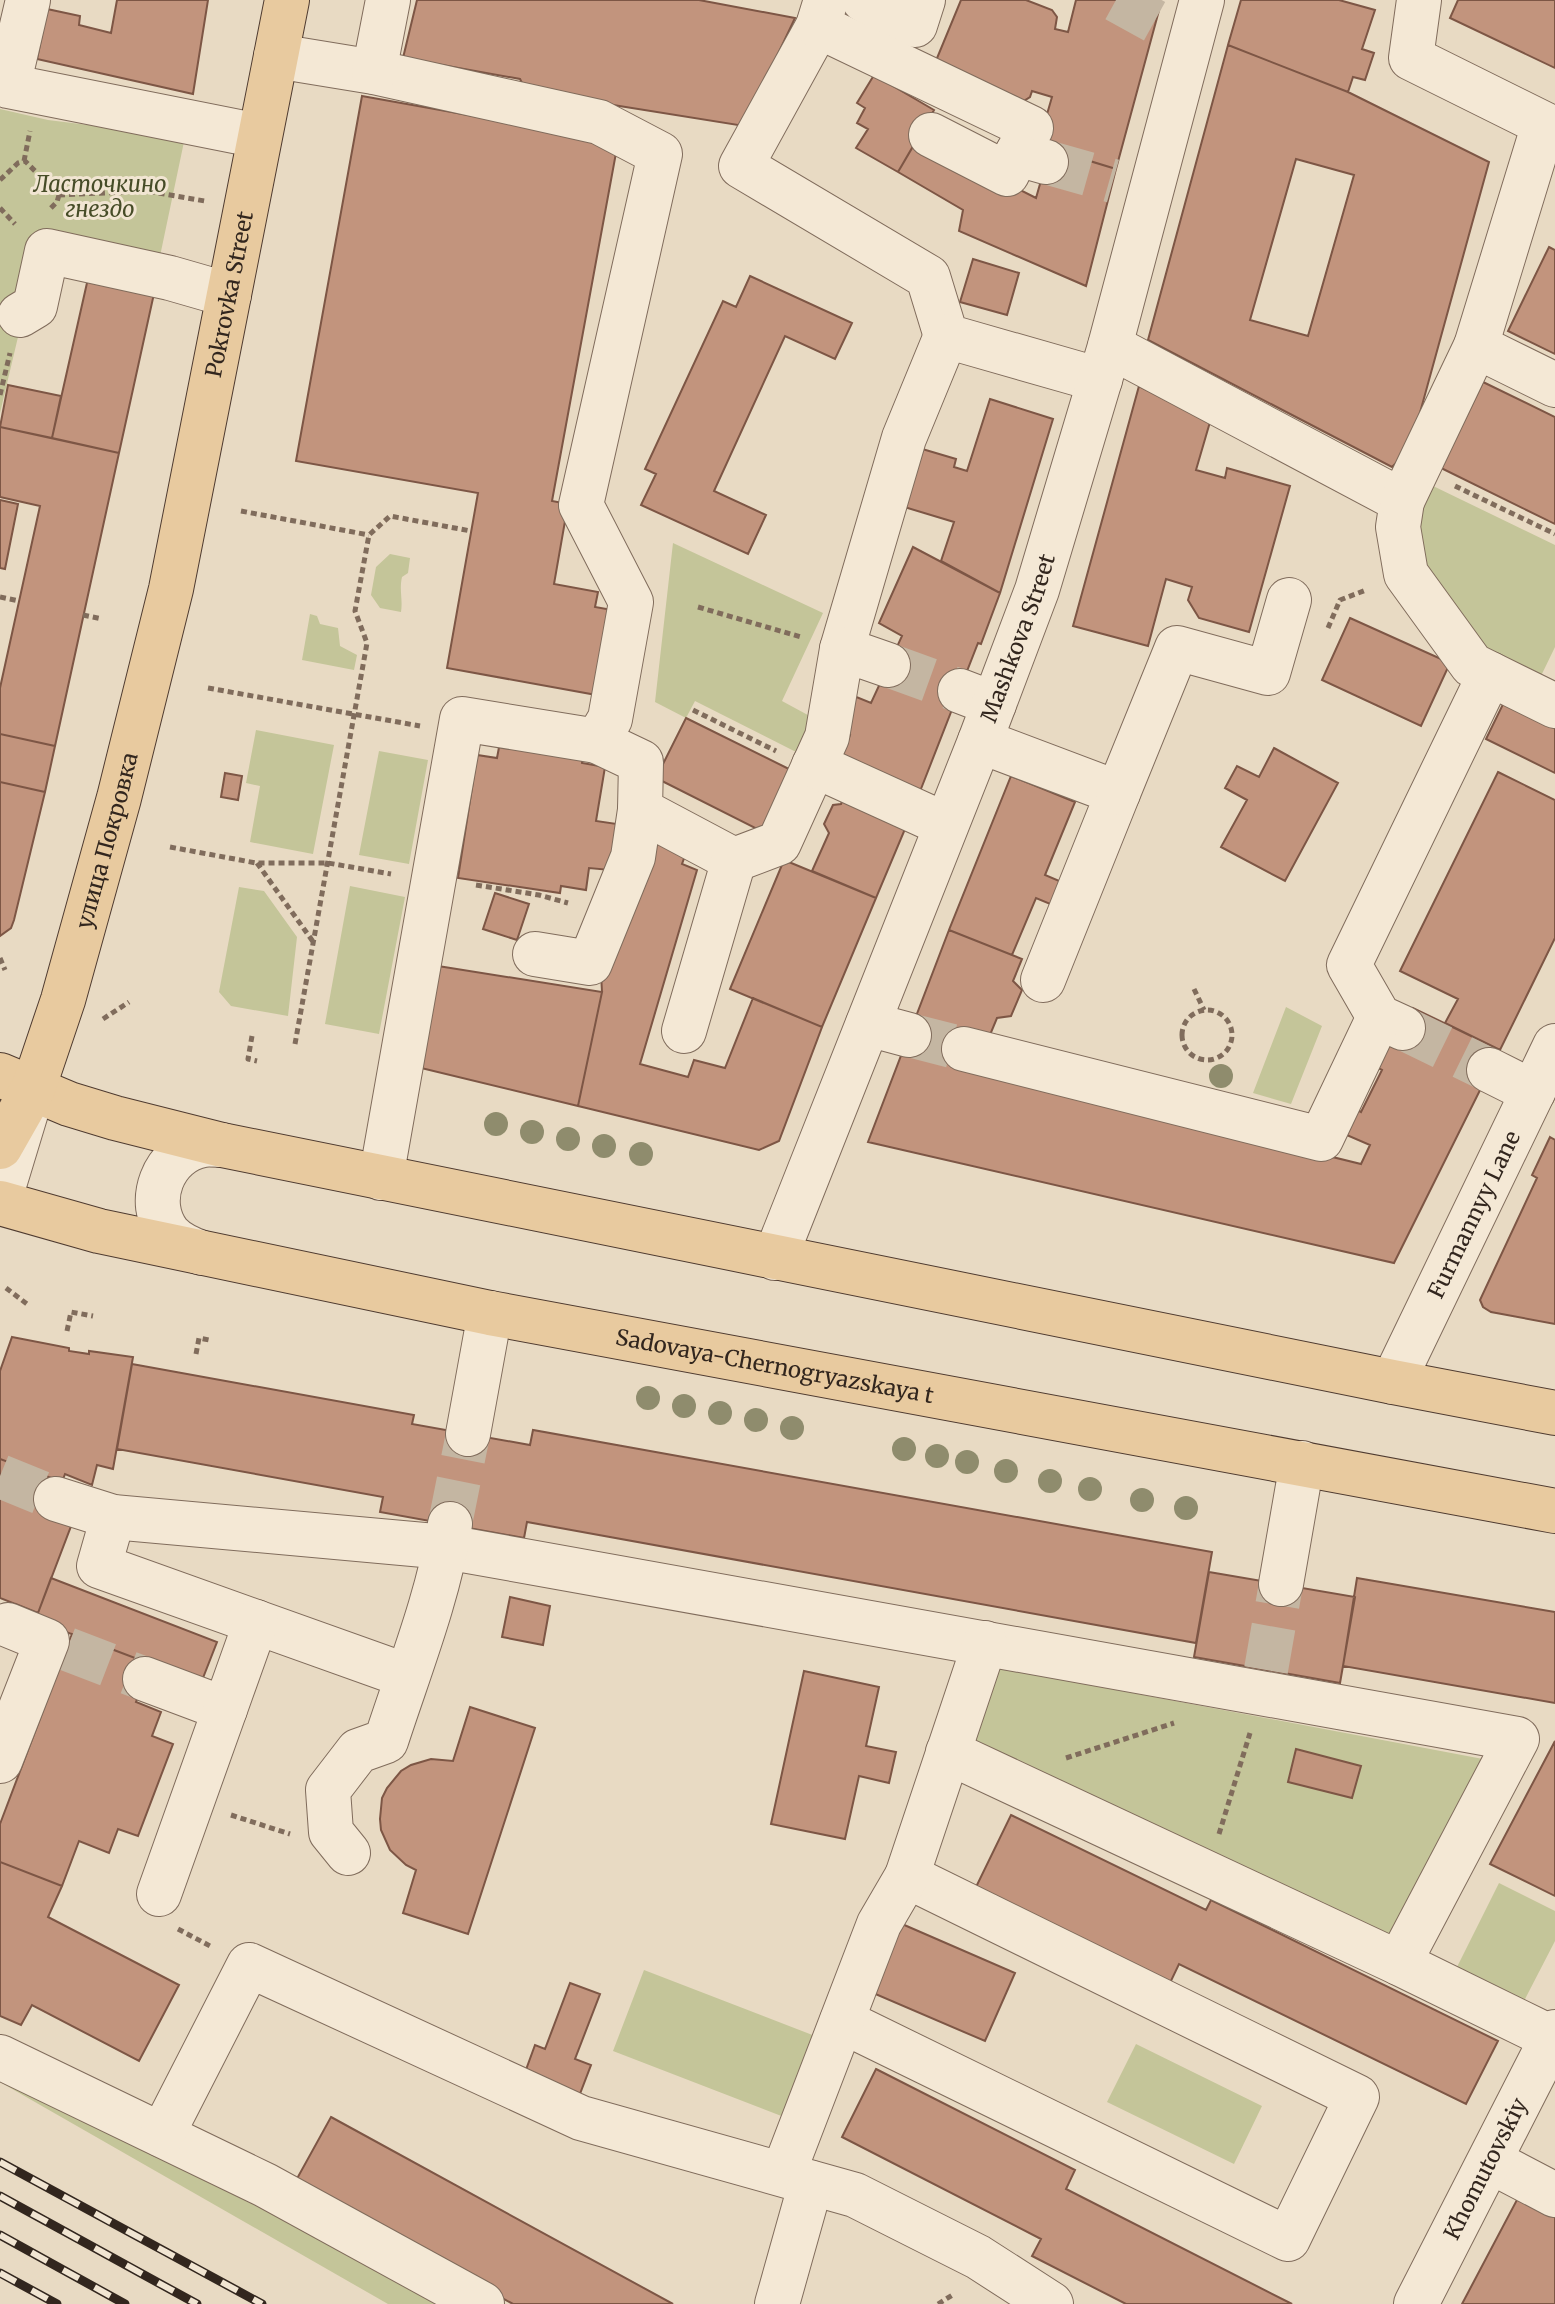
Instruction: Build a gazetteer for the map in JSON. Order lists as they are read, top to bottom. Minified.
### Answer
{"streets":{"main road":["Pokrovka Street","улица Покровка","Sadovaya-Chernogryazskaya t"],"street":["Mashkova Street","Furmannyy Lane","Khomutovskiy"]},"crossings":[["Pokrovka Street","улица Покровка"]],"parks":["Ласточкино гнездо"]}
